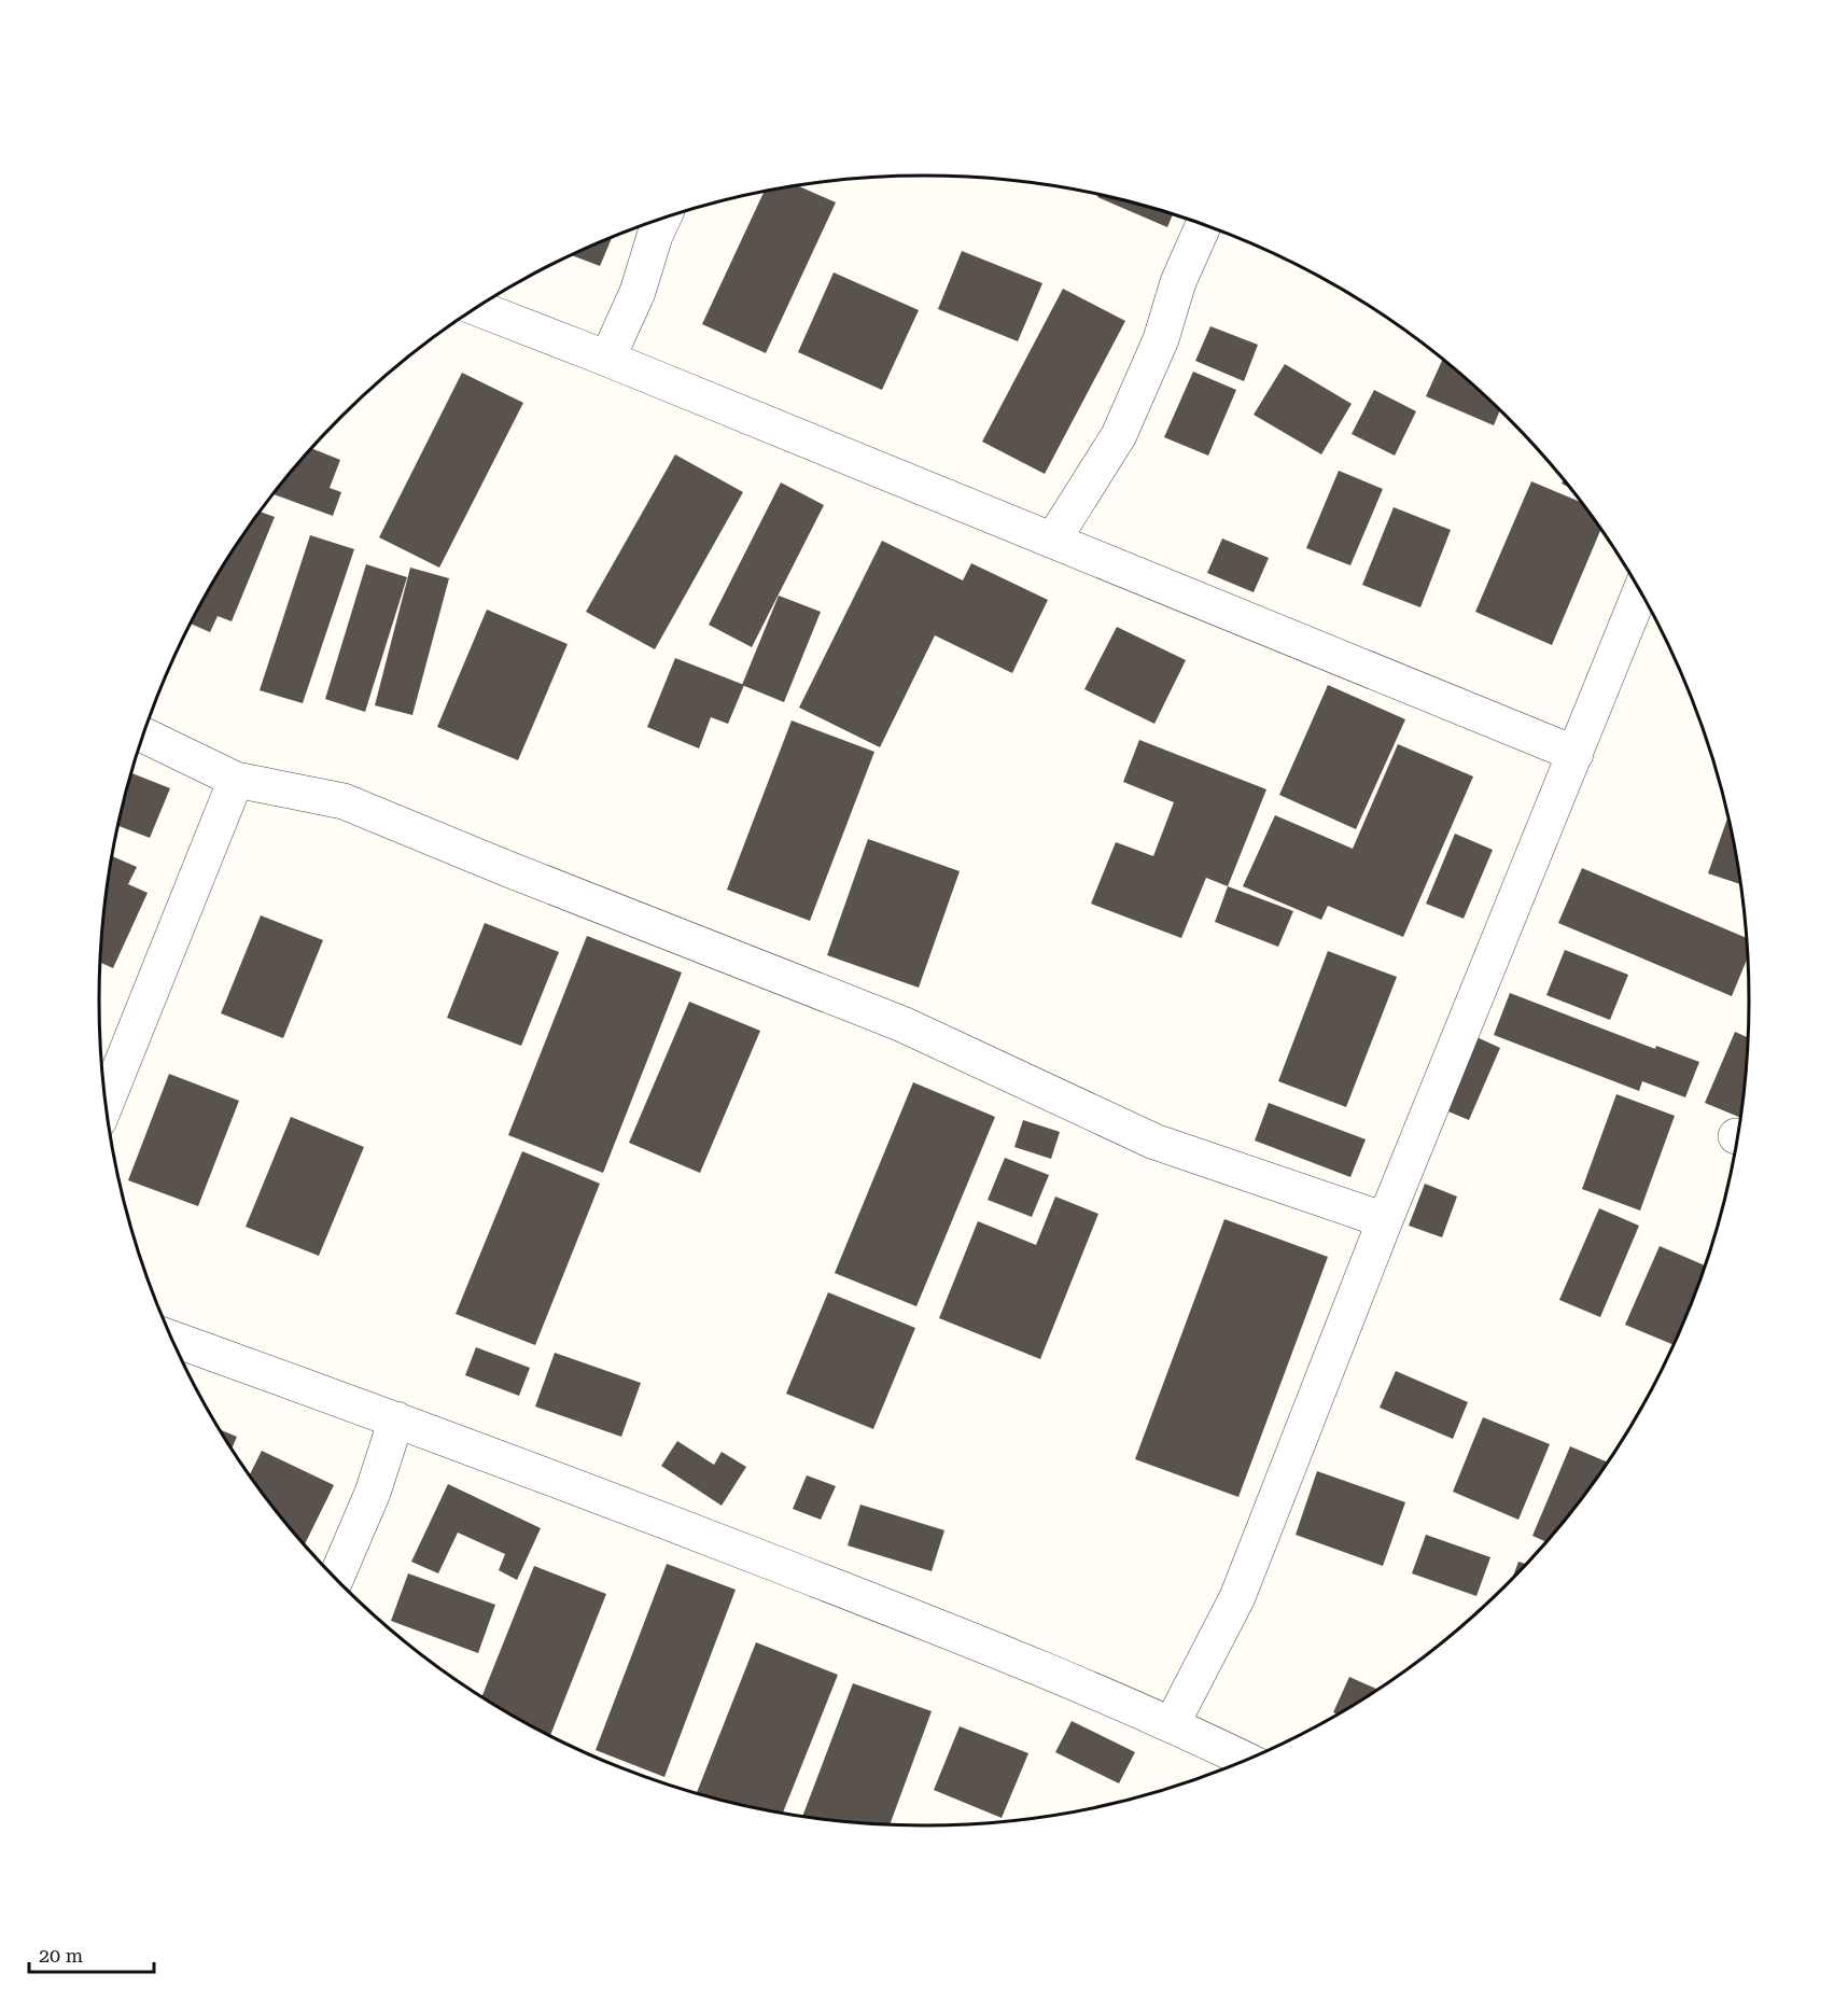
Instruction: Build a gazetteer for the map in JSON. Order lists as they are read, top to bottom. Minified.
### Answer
{"scale_bar":"20 m"}
